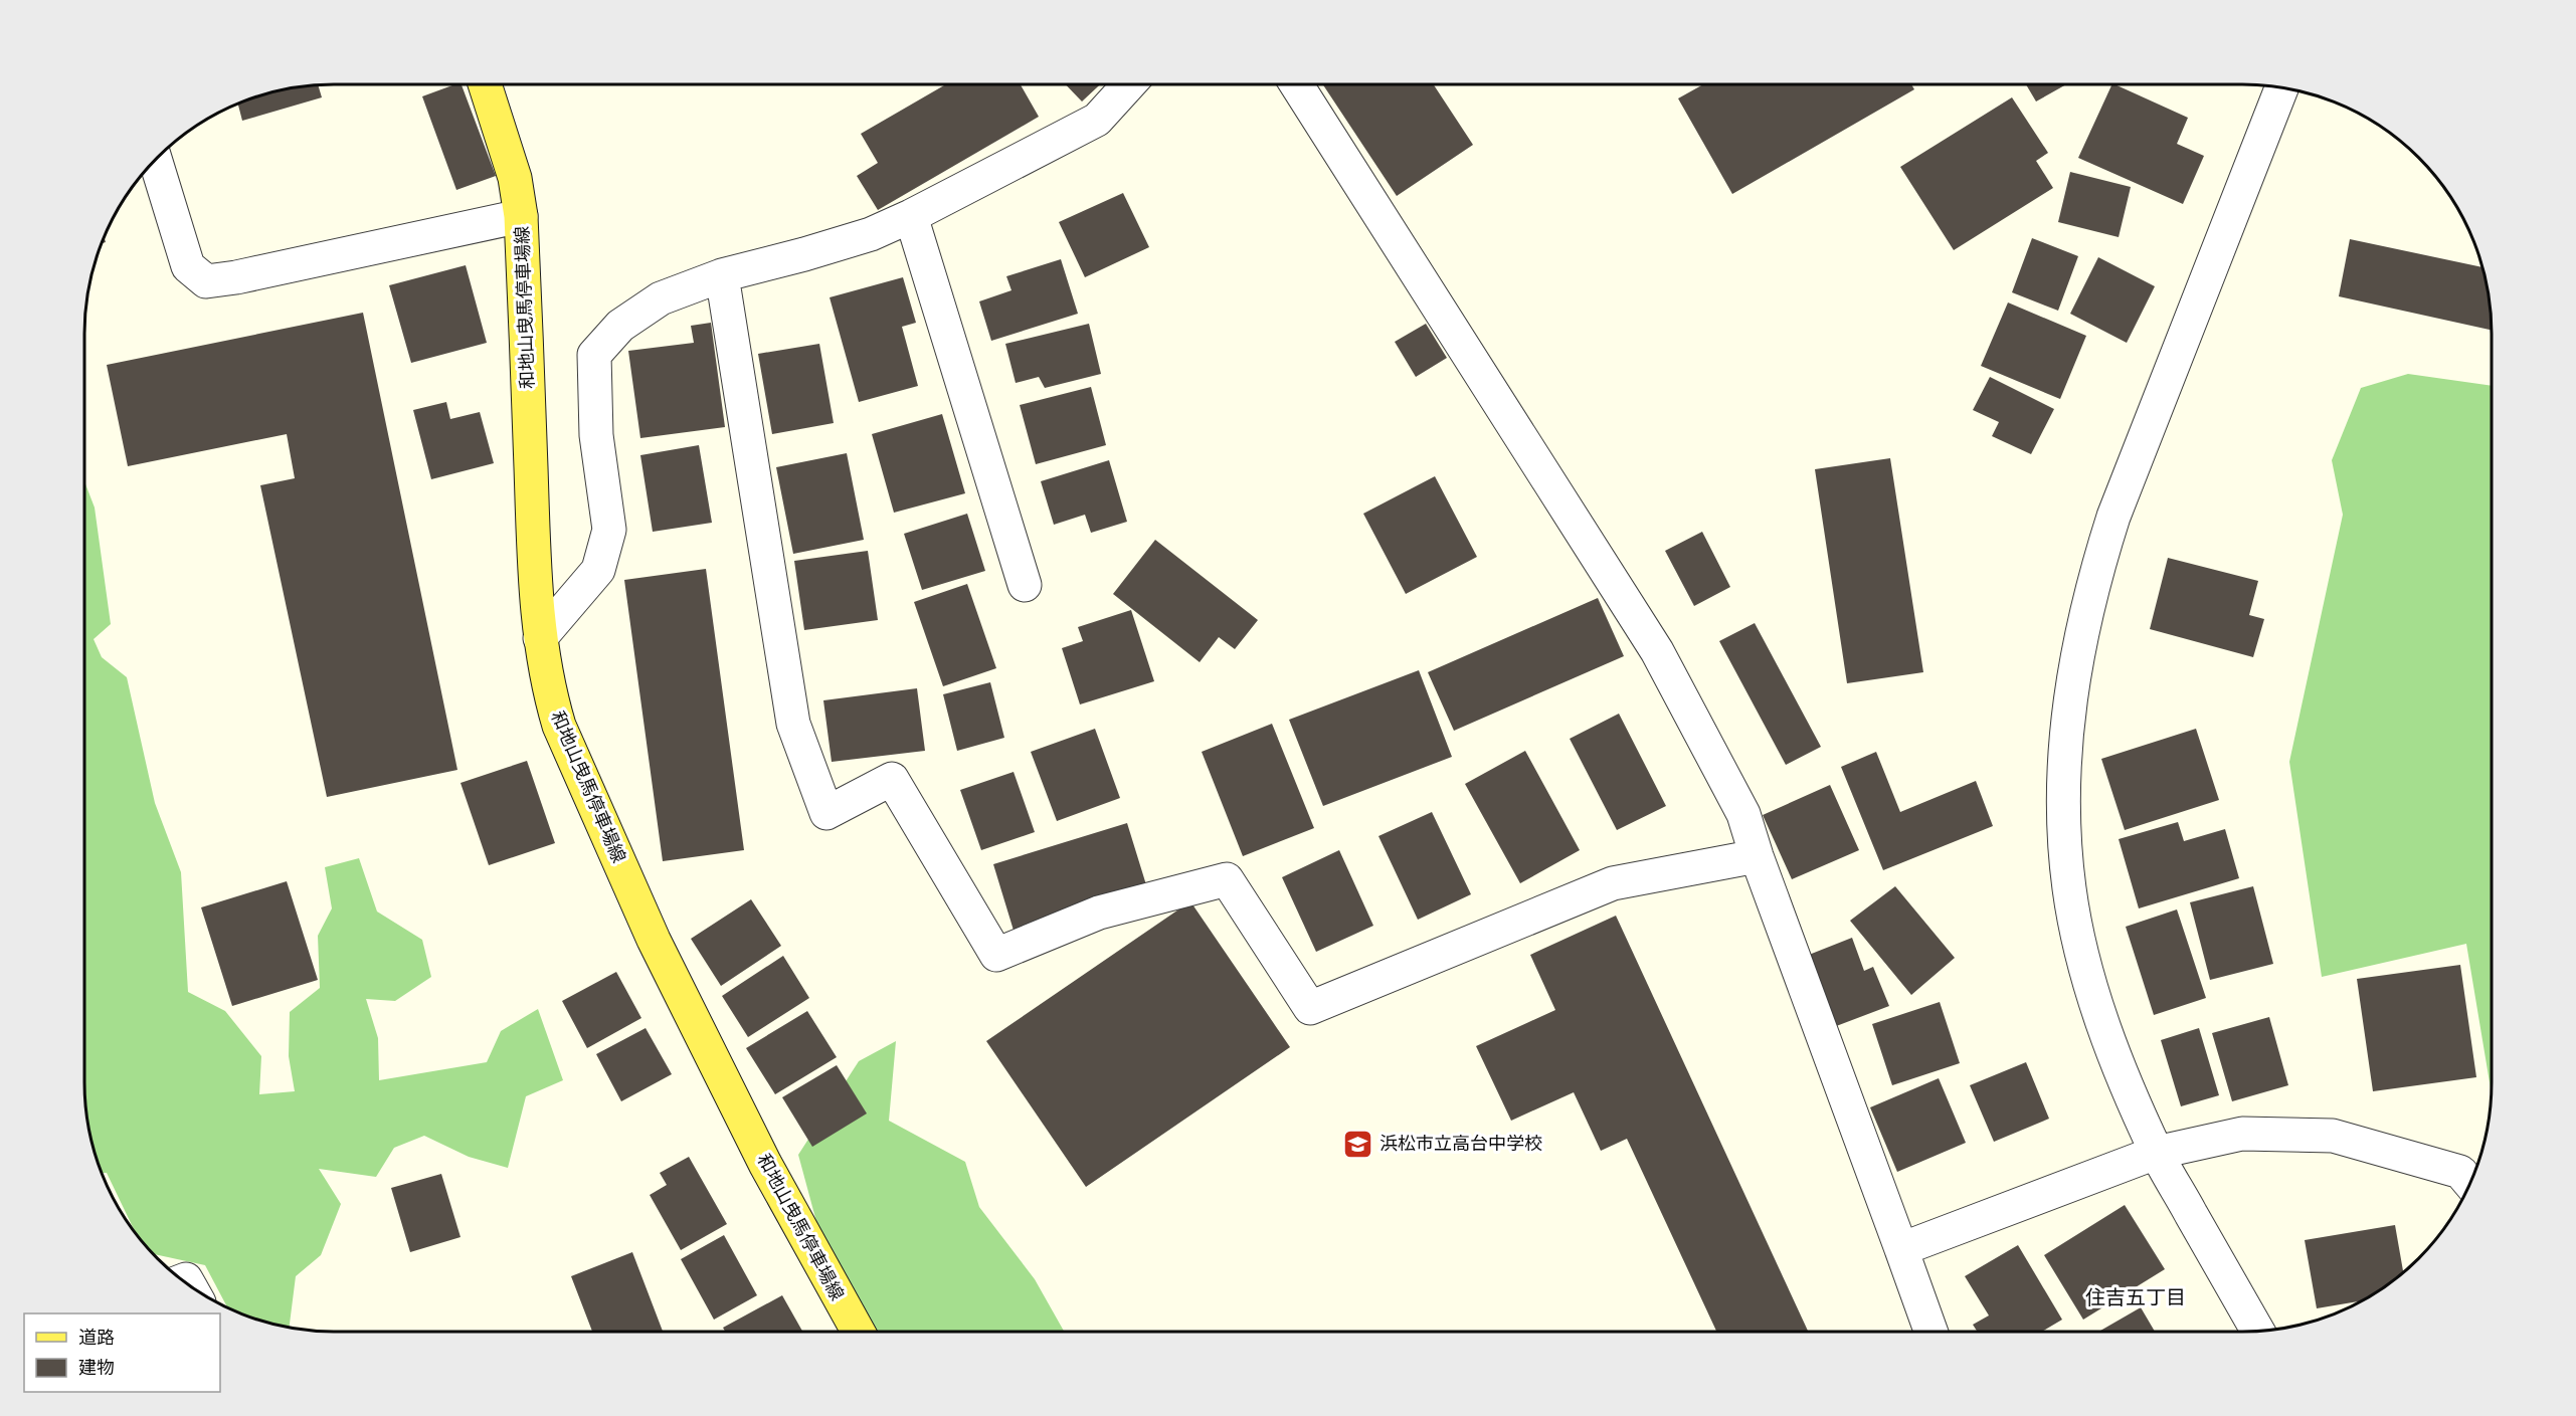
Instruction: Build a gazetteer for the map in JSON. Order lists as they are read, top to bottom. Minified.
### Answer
{"streets":{"main road":["和地山曳馬停車場線"]},"districts":["住吉五丁目"],"places":{"school or university":["浜松市立高台中学校"]},"legend":["道路","建物"]}
